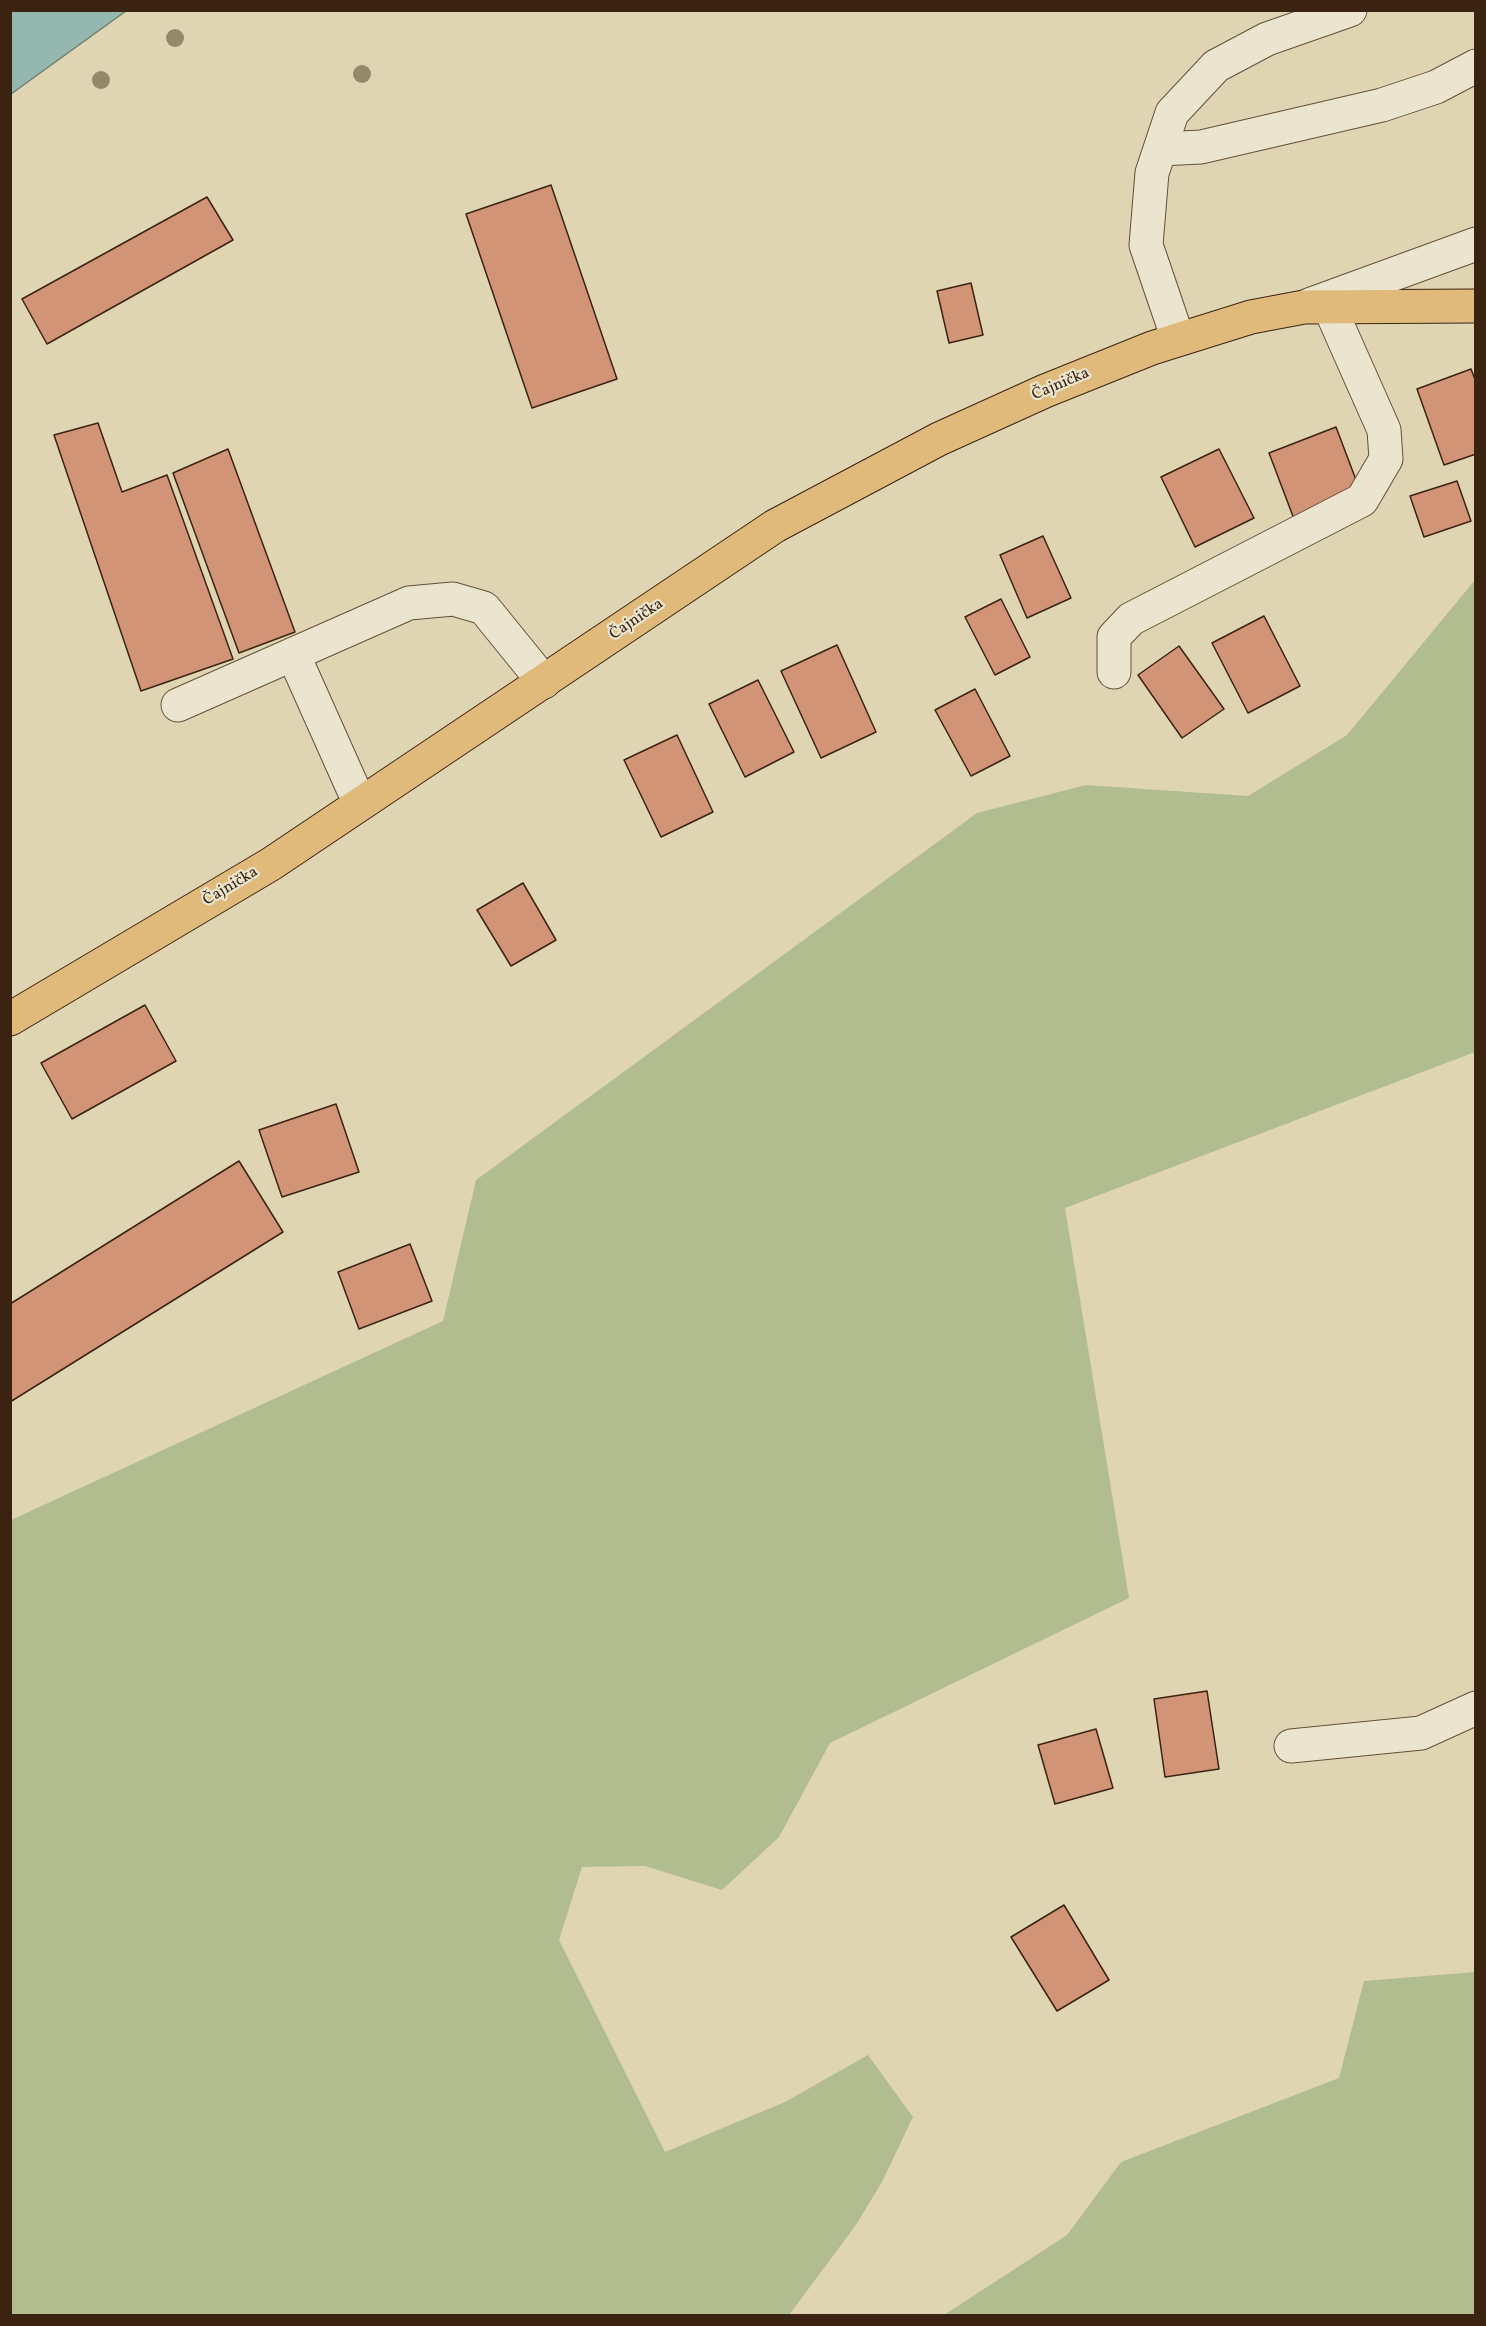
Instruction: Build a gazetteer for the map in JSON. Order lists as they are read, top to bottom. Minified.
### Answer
{"streets":{"main road":["Čajnička"]}}
